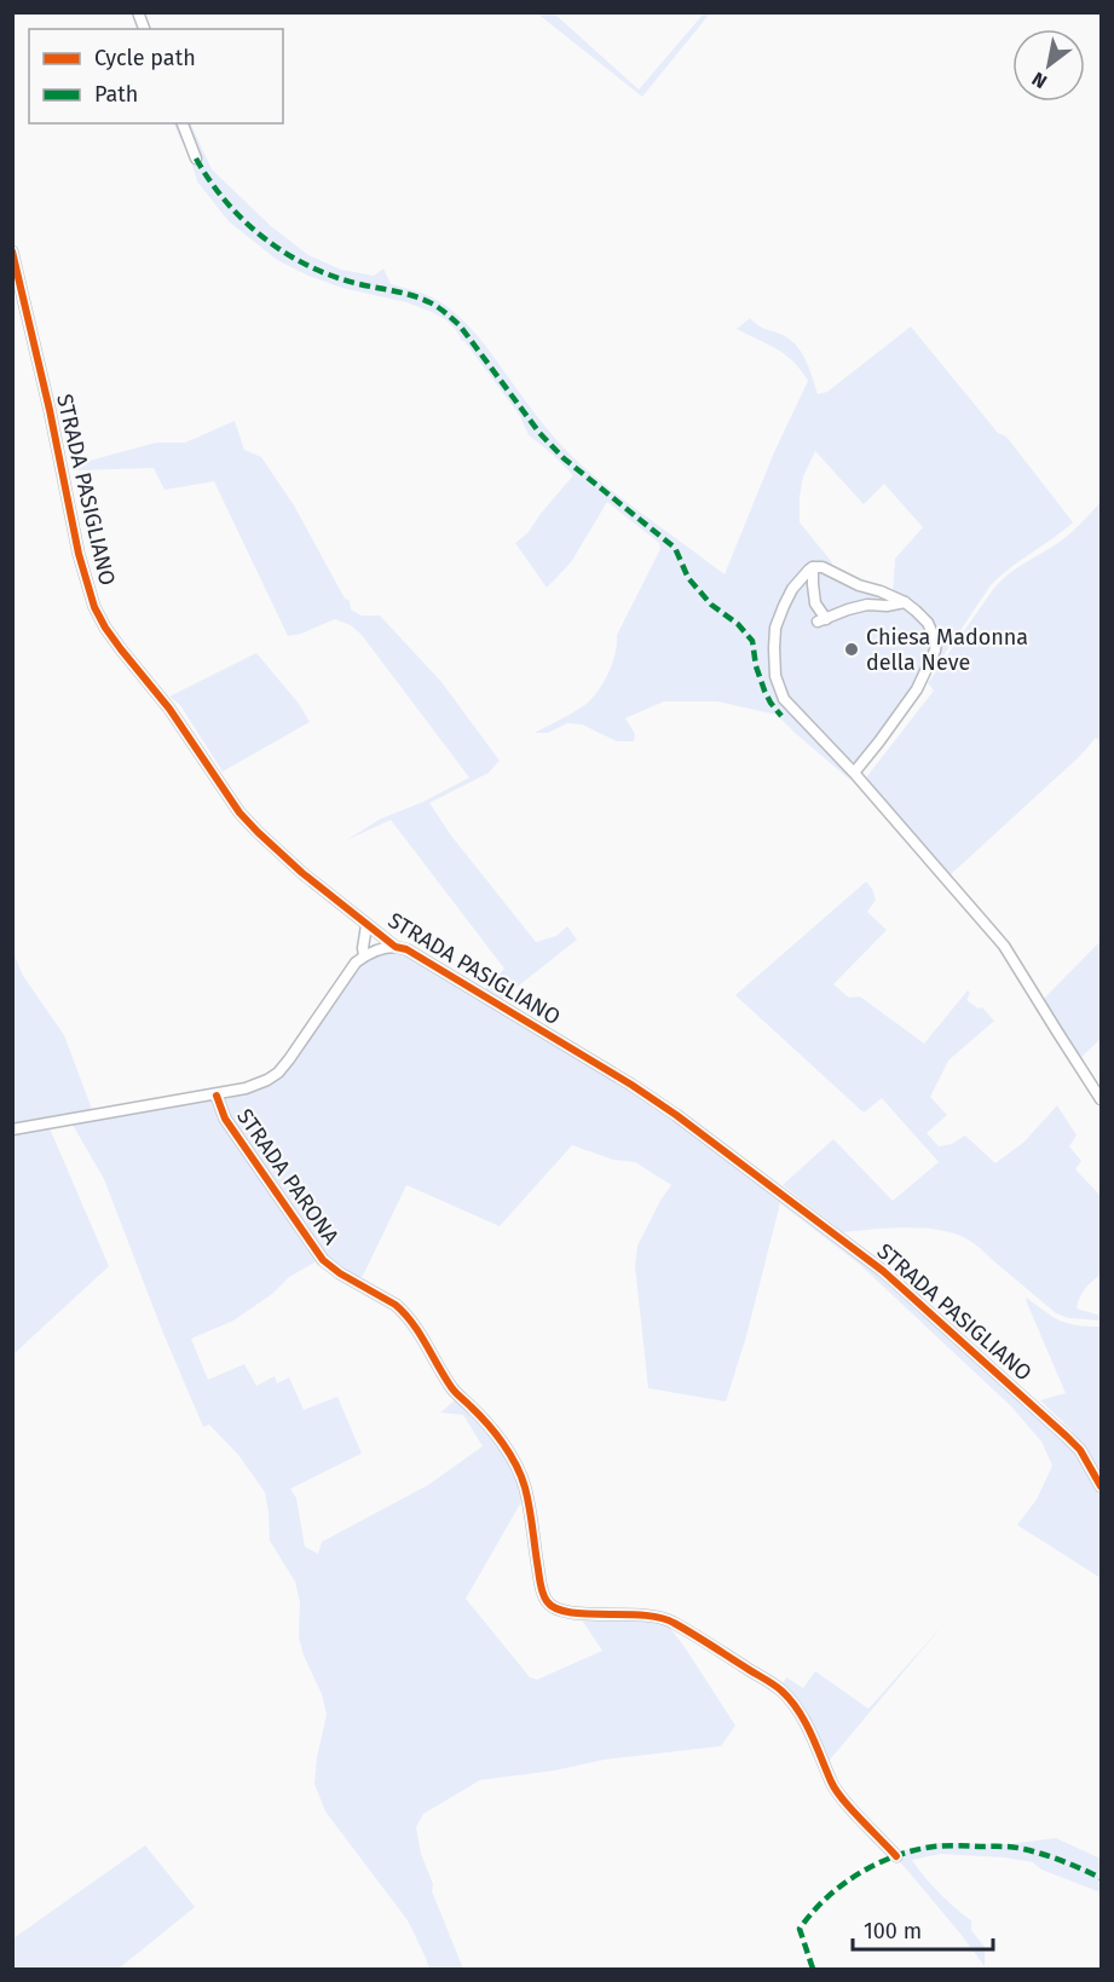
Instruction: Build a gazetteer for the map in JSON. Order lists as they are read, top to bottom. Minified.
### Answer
{"streets":{"street":["STRADA PASIGLIANO","STRADA PARONA"]},"places":["Chiesa Madonna della Neve"],"legend":["Cycle path","Path"],"scale_bar":"100 m","north":"bottom left"}
